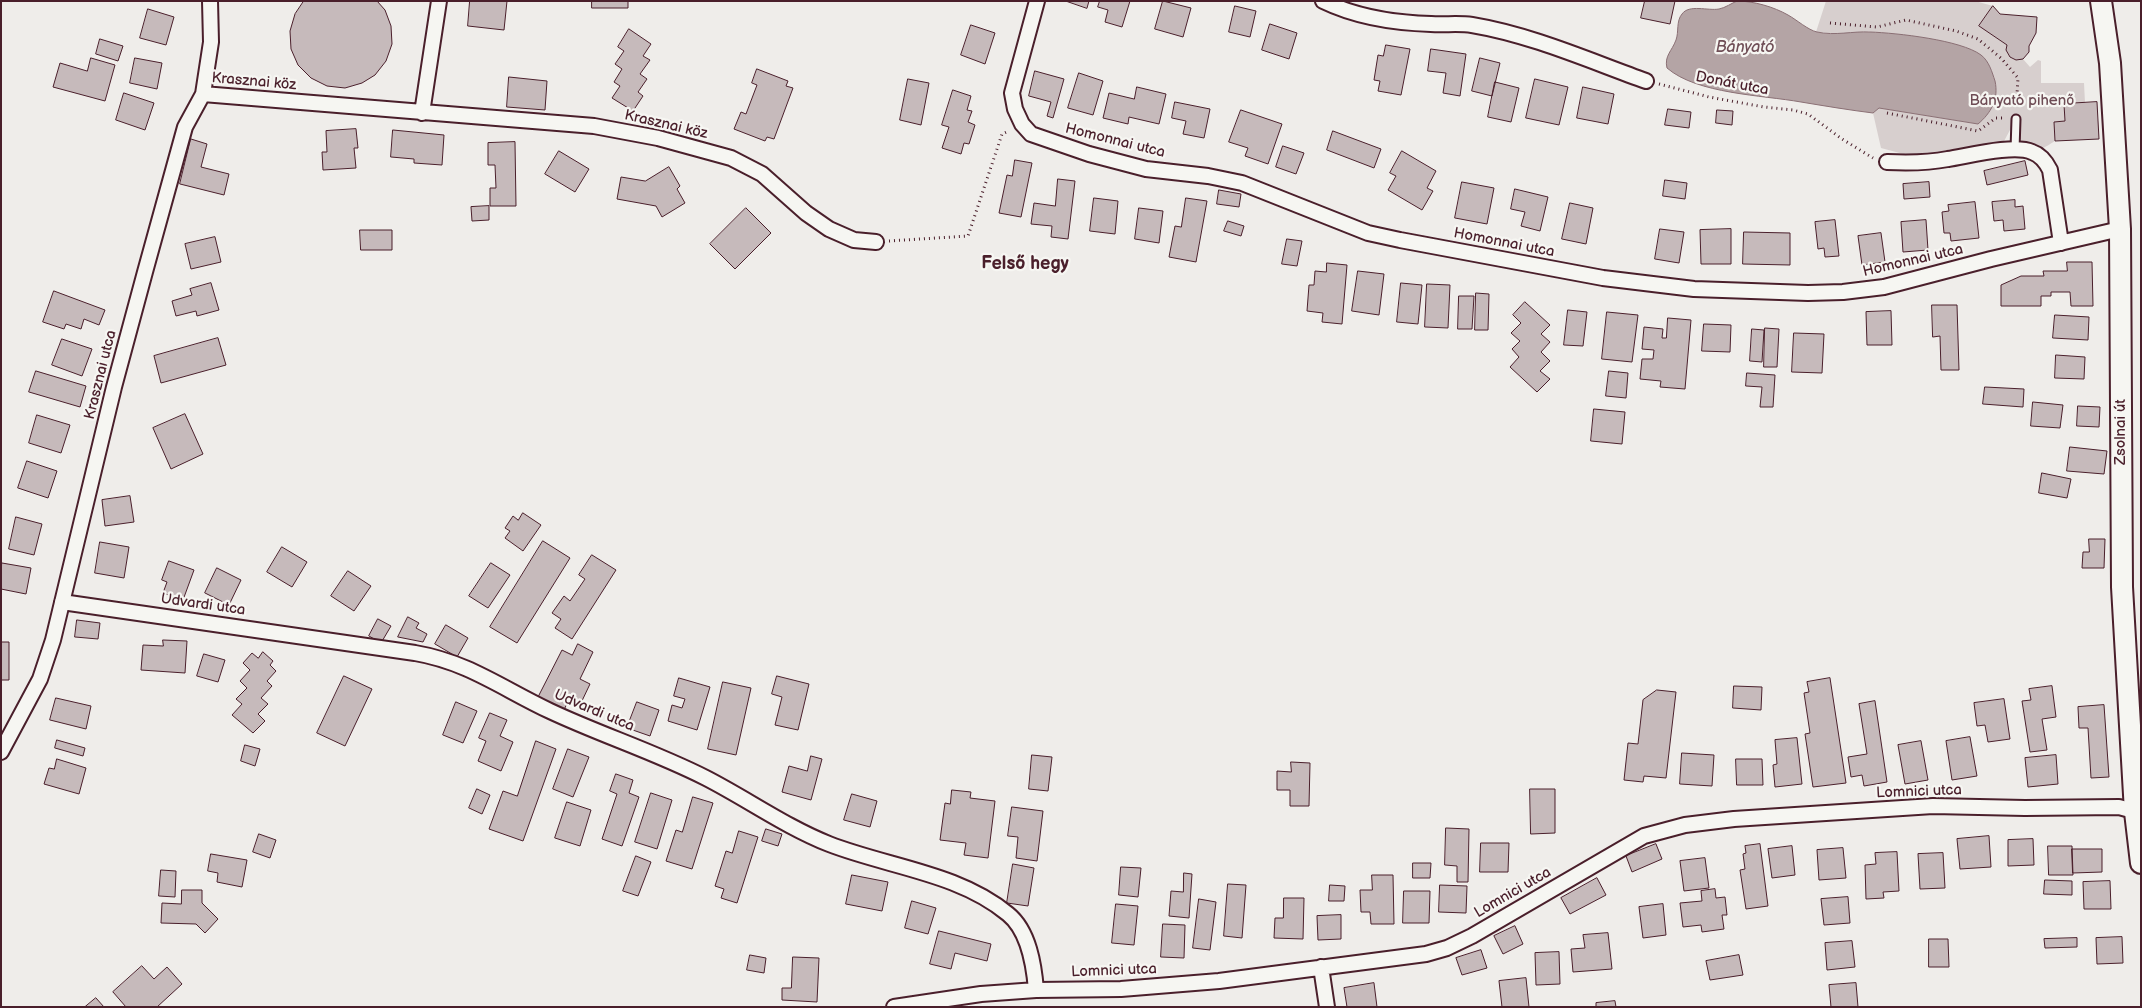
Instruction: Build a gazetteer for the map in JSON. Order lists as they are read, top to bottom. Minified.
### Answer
{"streets":{"street":["Krasznai köz","Homonnai utca","Krasznai utca","Zsolnai út","Udvardi utca","Lomnici utca"],"path":["Donát utca"]},"crossings":[["Krasznai köz","Krasznai utca"],["Homonnai utca","Zsolnai út"],["Krasznai utca","Udvardi utca"],["Zsolnai út","Lomnici utca"],["Udvardi utca","Lomnici utca"]],"districts":["Felső hegy"],"water":["Bányató"],"parks":["Bányató pihenő"]}
